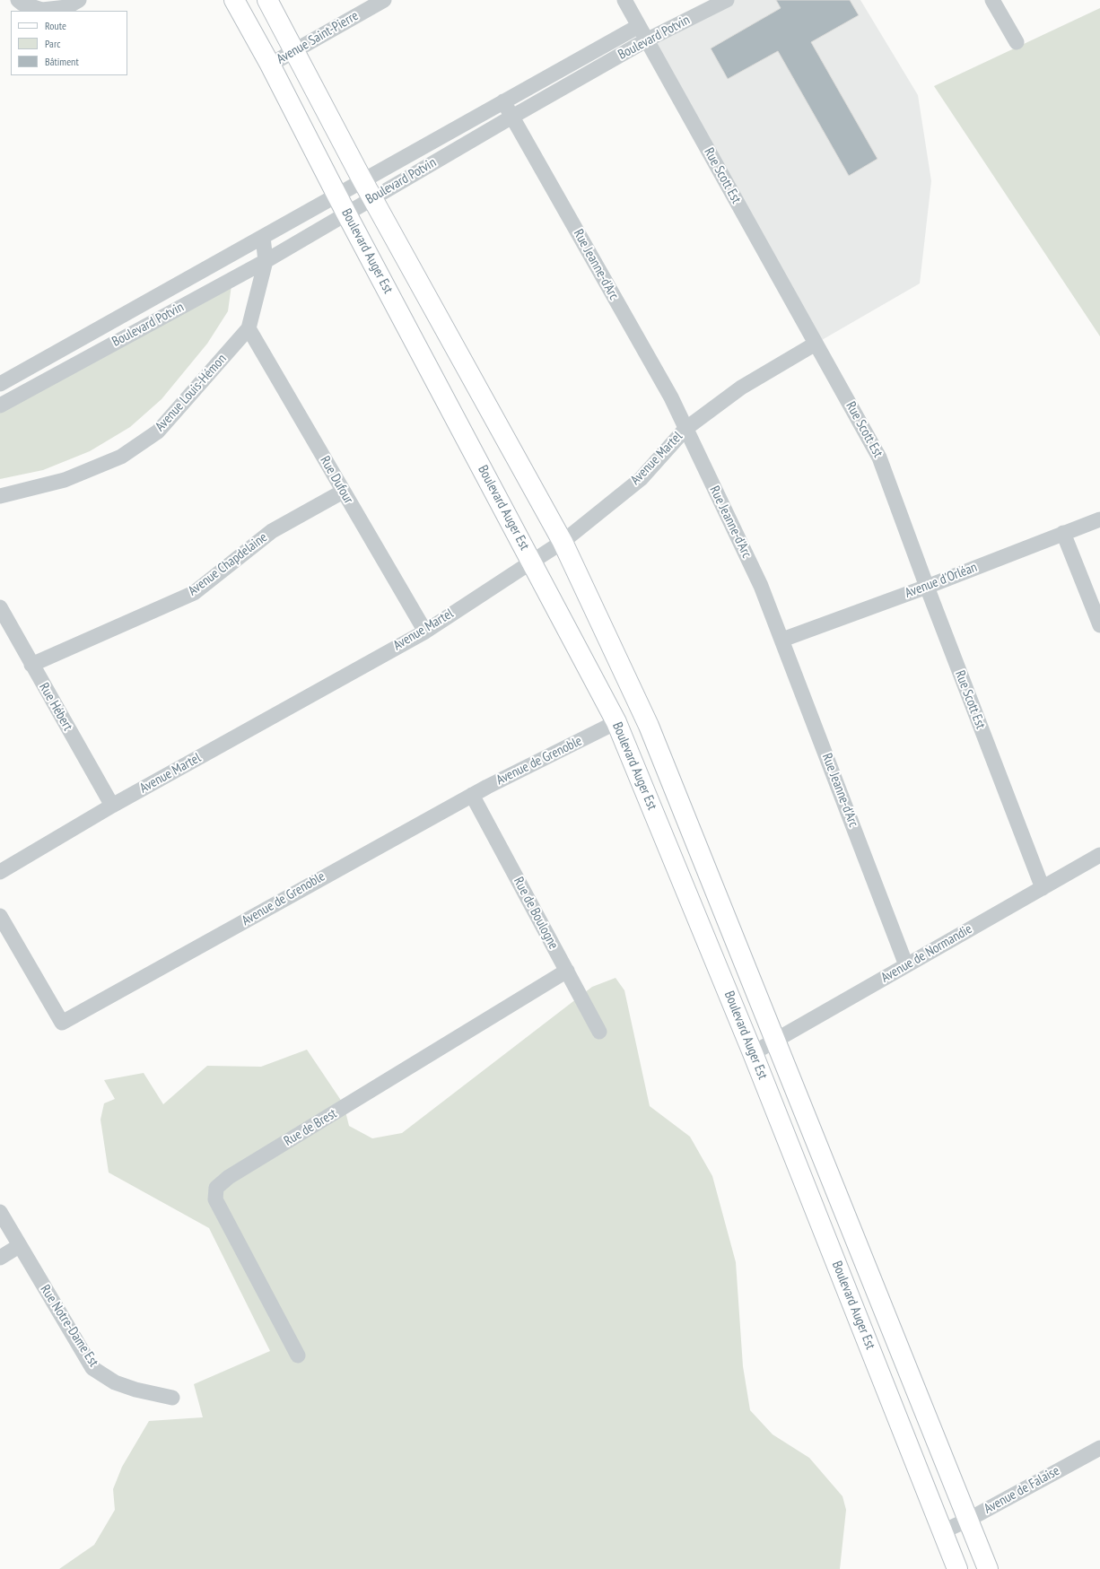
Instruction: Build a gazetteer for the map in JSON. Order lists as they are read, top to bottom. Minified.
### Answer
{"streets":{"main road":["Boulevard Auger Est"],"street":["Avenue Saint-Pierre","Boulevard Potvin","Rue Scott Est","Rue Jeanne-d'Arc","Avenue Louis-Hémon","Avenue Martel","Rue Dufour","Avenue Chapdelaine","Avenue d'Orléan","Rue Hébert","Avenue de Grenoble","Rue de Boulogne","Avenue de Normandie","Rue de Brest","Rue Notre-Dame Est","Avenue de Falaise"]},"crossings":[["Avenue Saint-Pierre","Boulevard Auger Est"],["Boulevard Potvin","Rue Scott Est"],["Boulevard Potvin","Boulevard Auger Est"],["Boulevard Potvin","Rue Jeanne-d'Arc"],["Boulevard Potvin","Avenue Louis-Hémon"],["Rue Scott Est","Avenue Martel"],["Rue Scott Est","Avenue d'Orléan"],["Rue Scott Est","Avenue de Normandie"],["Boulevard Auger Est","Avenue Martel"],["Boulevard Auger Est","Avenue de Grenoble"],["Boulevard Auger Est","Avenue de Normandie"],["Boulevard Auger Est","Avenue de Falaise"],["Rue Jeanne-d'Arc","Avenue Martel"],["Rue Jeanne-d'Arc","Avenue d'Orléan"],["Rue Jeanne-d'Arc","Avenue de Normandie"],["Avenue Louis-Hémon","Rue Dufour"],["Avenue Martel","Rue Dufour"],["Avenue Martel","Rue Hébert"],["Rue Dufour","Avenue Chapdelaine"],["Avenue Chapdelaine","Rue Hébert"],["Avenue de Grenoble","Rue de Boulogne"],["Rue de Boulogne","Rue de Brest"]],"legend":["Route","Parc","Bâtiment"]}
